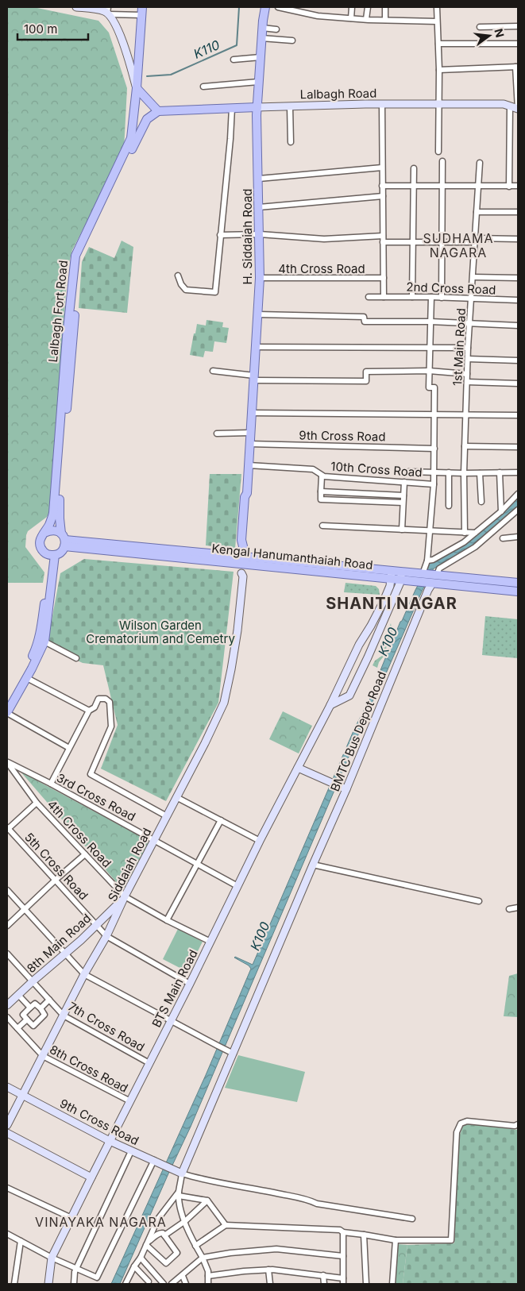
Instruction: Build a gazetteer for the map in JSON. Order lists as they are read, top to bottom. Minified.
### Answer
{"streets":{"main road":["Lalbagh Road","H. Siddaiah Road","Lalbagh Fort Road","Kengal Hanumanthaiah Road"],"street":["4th Cross Road","2nd Cross Road","1st Main Road","9th Cross Road","10th Cross Road","BMTC Bus Depot Road","3rd Cross Road","Siddaiah Road","5th Cross Road","8th Main Road","BTS Main Road","7th Cross Road","8th Cross Road"]},"crossings":[["Lalbagh Road","H. Siddaiah Road"],["Lalbagh Road","Lalbagh Fort Road"],["H. Siddaiah Road","4th Cross Road"],["H. Siddaiah Road","9th Cross Road"],["H. Siddaiah Road","10th Cross Road"],["H. Siddaiah Road","Kengal Hanumanthaiah Road"],["H. Siddaiah Road","Siddaiah Road"],["4th Cross Road","3rd Cross Road"],["4th Cross Road","Siddaiah Road"],["4th Cross Road","8th Main Road"],["4th Cross Road","BTS Main Road"],["2nd Cross Road","1st Main Road"],["Lalbagh Fort Road","Kengal Hanumanthaiah Road"],["9th Cross Road","BMTC Bus Depot Road"],["9th Cross Road","Siddaiah Road"],["9th Cross Road","BTS Main Road"],["Kengal Hanumanthaiah Road","BMTC Bus Depot Road"],["Kengal Hanumanthaiah Road","Siddaiah Road"],["Kengal Hanumanthaiah Road","BTS Main Road"],["3rd Cross Road","Siddaiah Road"],["3rd Cross Road","BTS Main Road"],["Siddaiah Road","5th Cross Road"],["Siddaiah Road","8th Main Road"],["Siddaiah Road","7th Cross Road"],["Siddaiah Road","8th Cross Road"],["5th Cross Road","8th Main Road"],["5th Cross Road","BTS Main Road"],["8th Main Road","7th Cross Road"],["BTS Main Road","7th Cross Road"],["BTS Main Road","8th Cross Road"]],"districts":["SUDHAMA NAGARA","SHANTI NAGAR","VINAYAKA NAGARA"],"water":["K110","K100"],"parks":["Wilson Garden Crematorium and Cemetry"],"scale_bar":"100 m","north":"right"}
